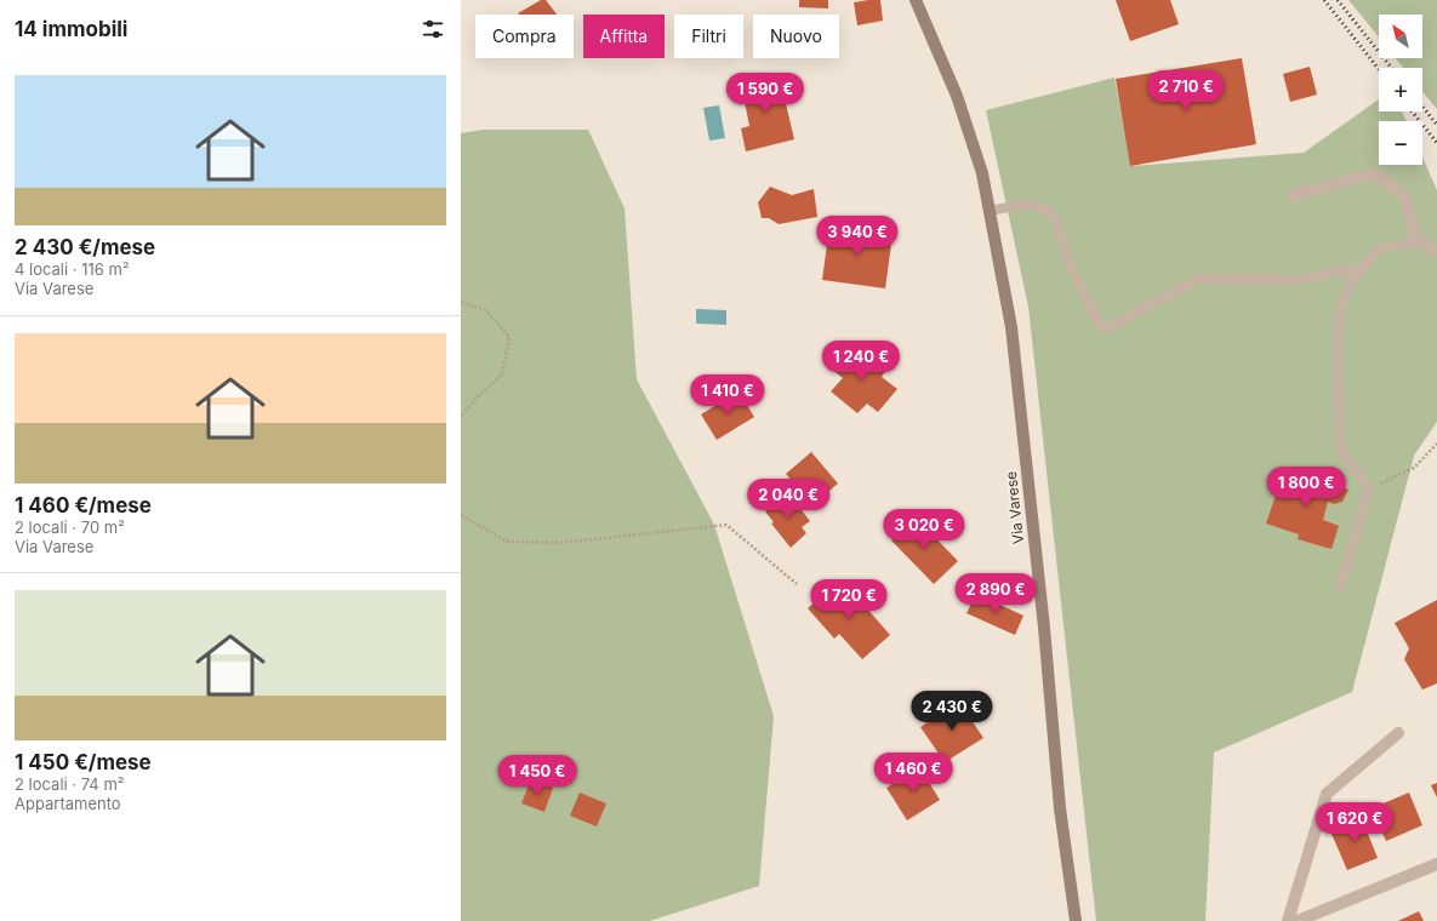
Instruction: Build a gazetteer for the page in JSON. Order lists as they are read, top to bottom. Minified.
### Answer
{"streets":{"main road":["Via Varese"]},"north":"top left","page":{"heading":"14 immobili","map_buttons":["+","−"],"chip":["Compra","Affitta","Filtri","Nuovo"],"list":[{"name":"2 430 €/mese","note":"4 locali · 116 m² · Via Varese"},{"name":"1 460 €/mese","note":"2 locali · 70 m² · Via Varese"},{"name":"1 450 €/mese","note":"2 locali · 74 m² · Appartamento"}],"price":["2 710 €","1 590 €","3 940 €","1 240 €","1 410 €","1 800 €","2 040 €","3 020 €","2 890 €","1 720 €","2 430 €","1 460 €","1 450 €","1 620 €"]}}
